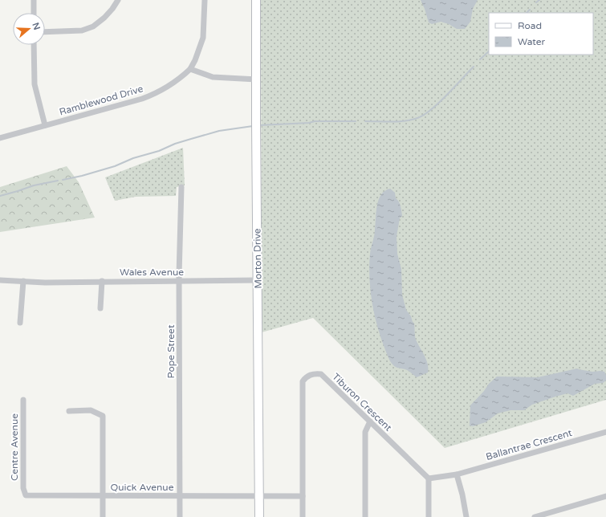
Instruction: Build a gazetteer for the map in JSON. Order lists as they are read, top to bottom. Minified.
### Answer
{"streets":{"street":["Ramblewood Drive","Morton Drive","Wales Avenue","Pope Street","Tiburon Crescent","Ballantrae Crescent","Centre Avenue","Quick Avenue"]},"crossings":[["Morton Drive","Wales Avenue"],["Morton Drive","Quick Avenue"],["Wales Avenue","Pope Street"],["Pope Street","Quick Avenue"],["Tiburon Crescent","Quick Avenue"],["Centre Avenue","Quick Avenue"]],"legend":["Road","Water"],"north":"right"}
